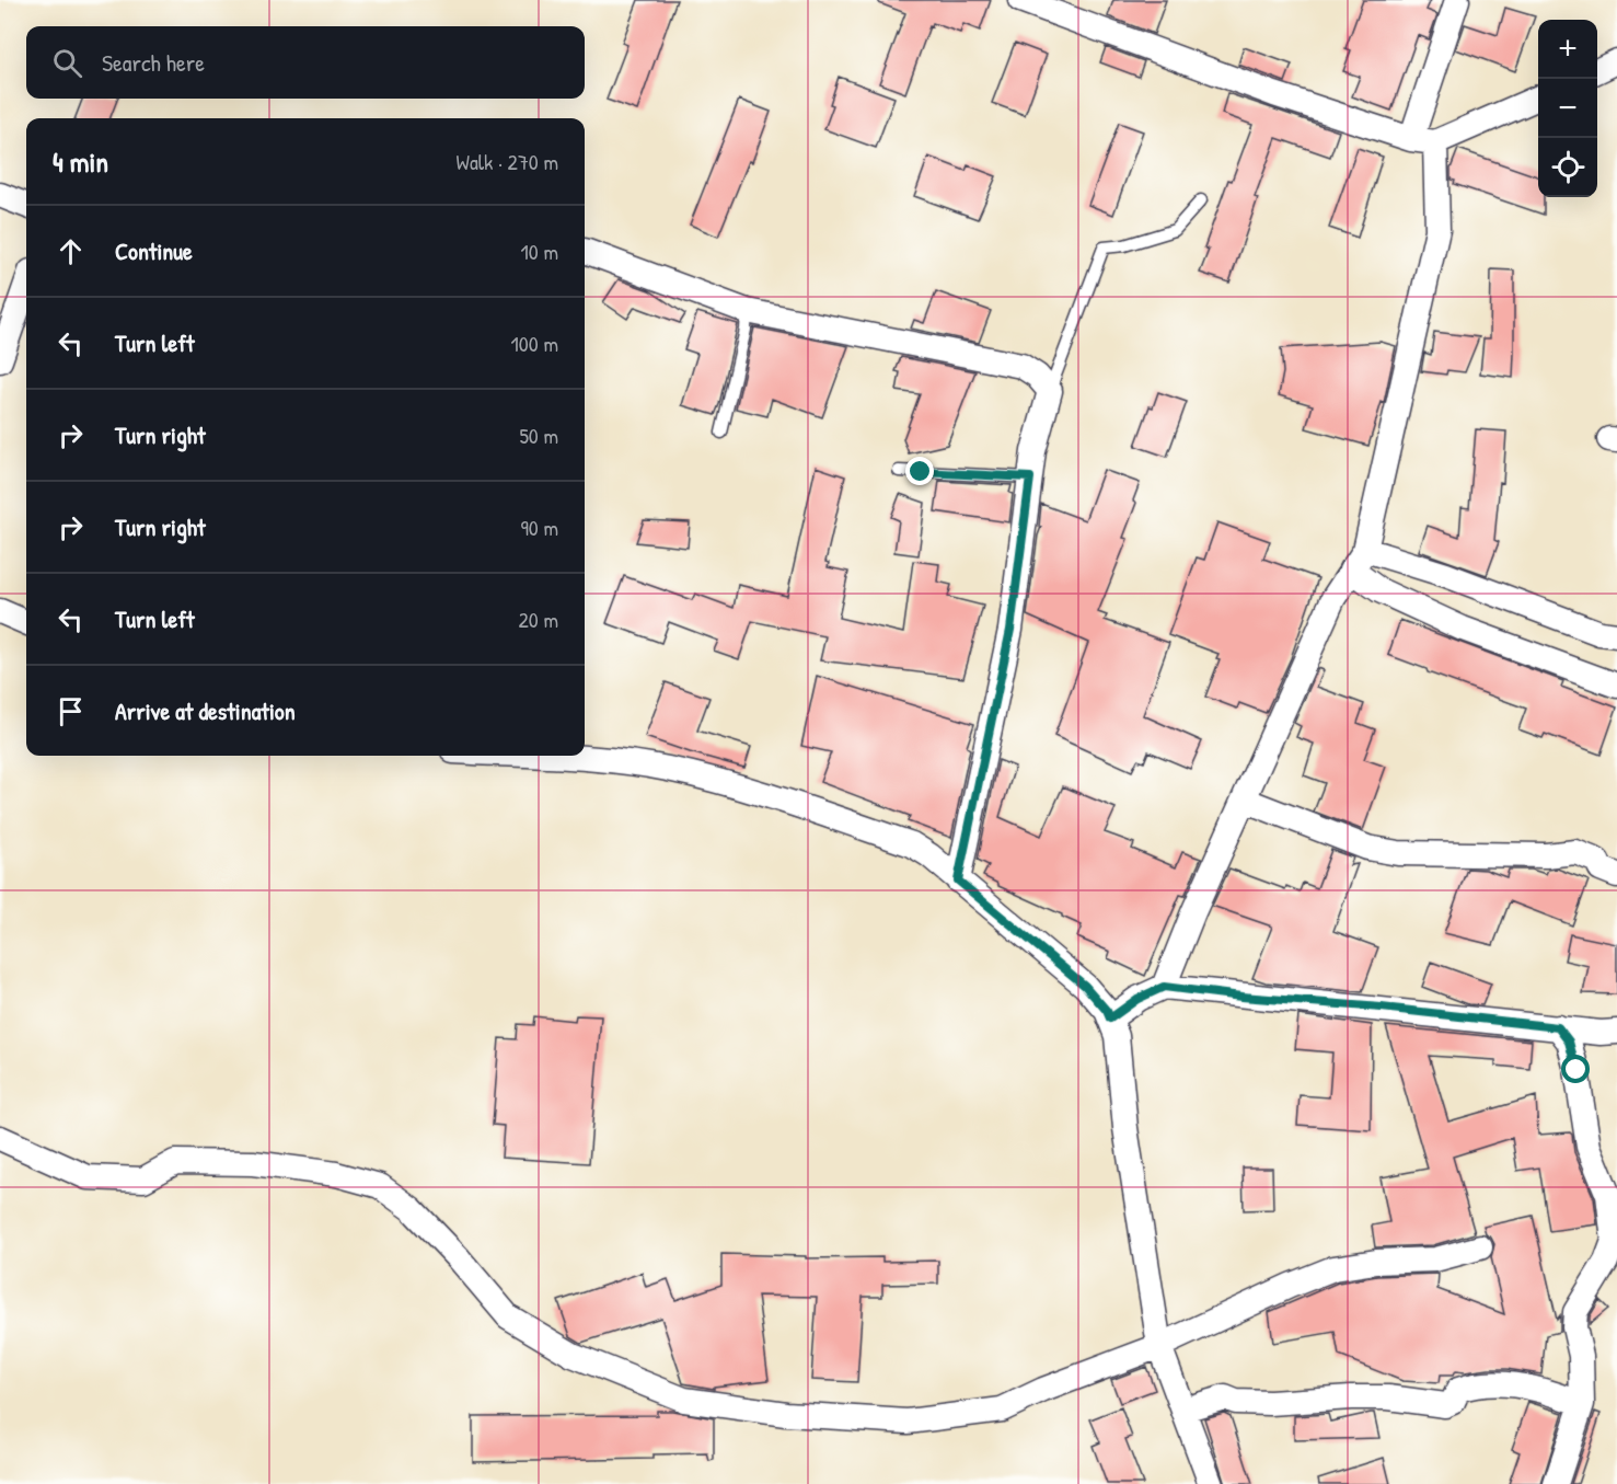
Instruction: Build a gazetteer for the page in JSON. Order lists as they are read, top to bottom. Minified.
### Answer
{"page":{"map_buttons":["+","−"],"search":"Search here","heading":["4 min","Walk · 270 m"],"list":[["Continue","10 m"],["Turn left","100 m"],["Turn right","50 m"],["Turn right","90 m"],["Turn left","20 m"],"Arrive at destination"]}}
